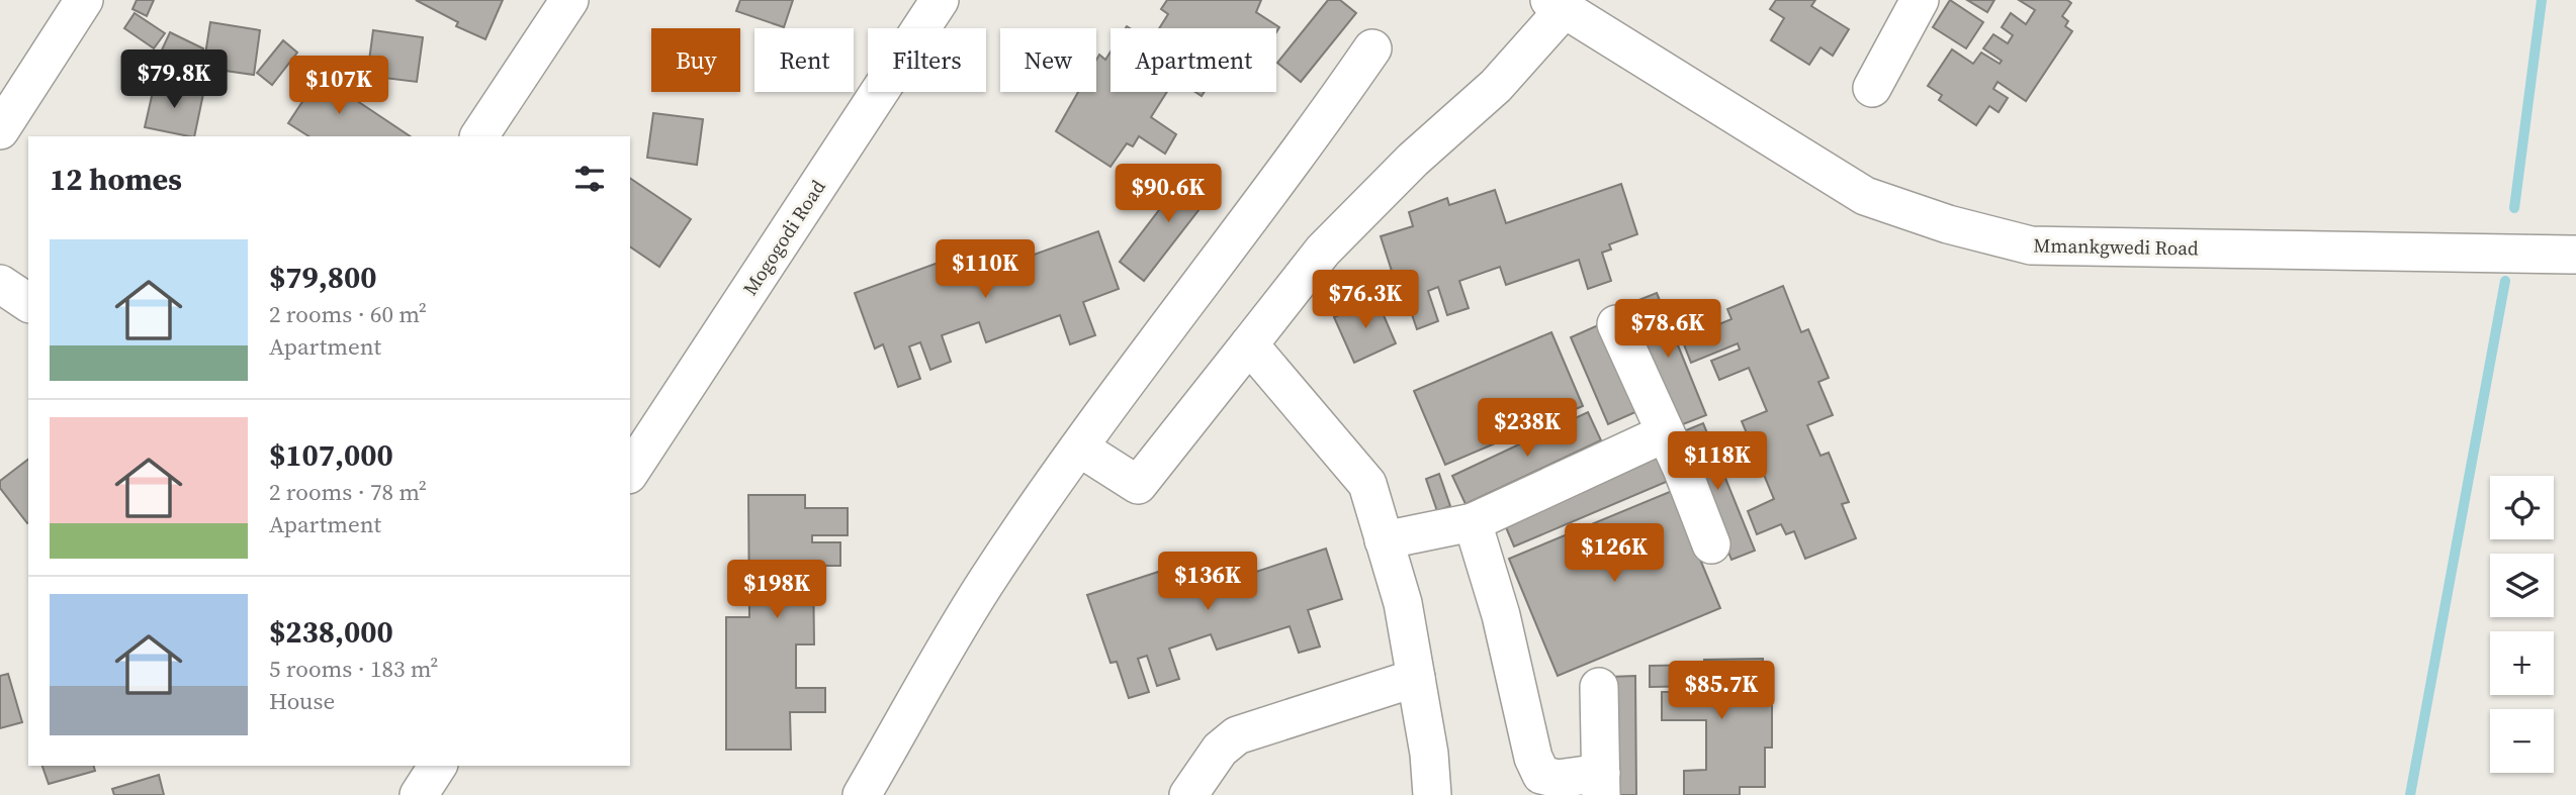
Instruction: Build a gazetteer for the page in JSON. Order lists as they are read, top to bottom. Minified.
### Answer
{"streets":{"street":["Mogogodi Road","Mmankgwedi Road"]},"page":{"chip":["Buy","Rent","Filters","New","Apartment"],"price":["$79.8K","$107K","$90.6K","$110K","$76.3K","$78.6K","$238K","$118K","$126K","$136K","$198K","$85.7K"],"heading":"12 homes","list":[{"name":"$79,800","note":"2 rooms · 60 m² · Apartment"},{"name":"$107,000","note":"2 rooms · 78 m² · Apartment"},{"name":"$238,000","note":"5 rooms · 183 m² · House"}],"map_buttons":["+","−"]}}
